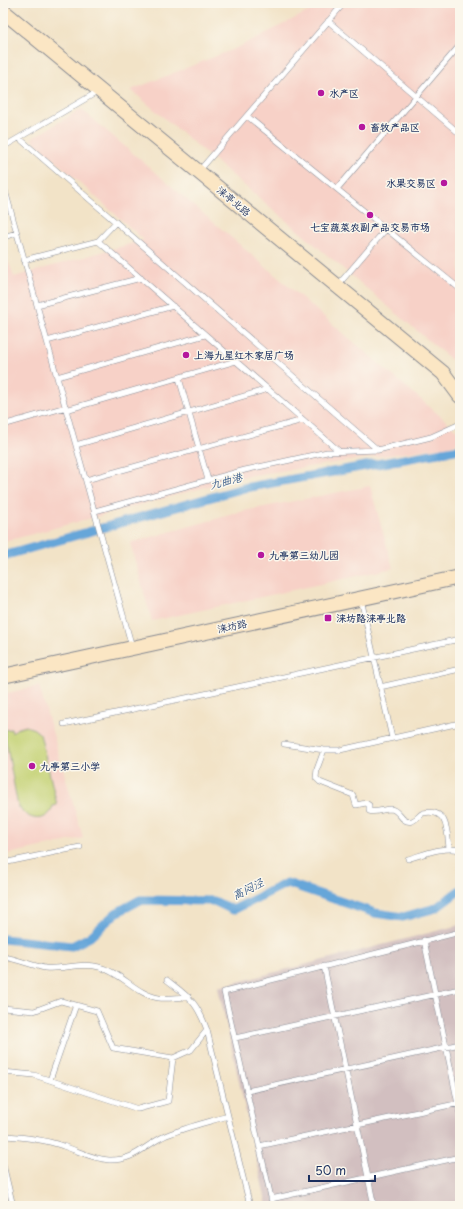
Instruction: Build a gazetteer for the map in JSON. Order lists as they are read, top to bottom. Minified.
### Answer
{"streets":{"street":["涞亭北路","涞坊路"]},"water":["九曲港","高闷泾"],"places":{"other":["水产区","畜牧产品区","水果交易区","七宝蔬菜农副产品交易市场","上海九星红木家居广场","九亭第三幼儿园","九亭第三小学"],"transit":["涞坊路涞亭北路"]},"scale_bar":"50 m"}
